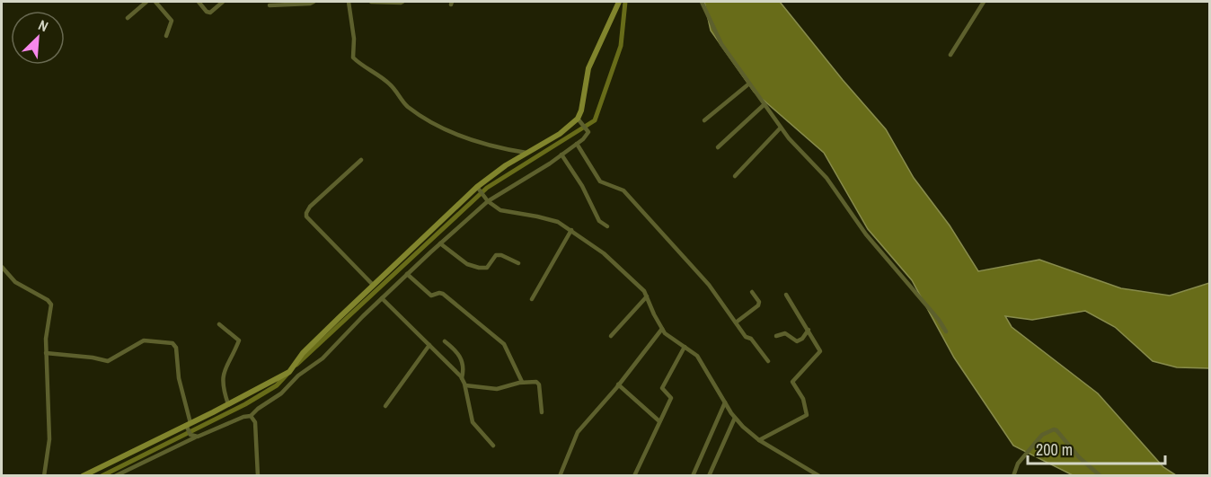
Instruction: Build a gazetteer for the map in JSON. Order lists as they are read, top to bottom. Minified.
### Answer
{"scale_bar":"200 m","north":"top right"}
